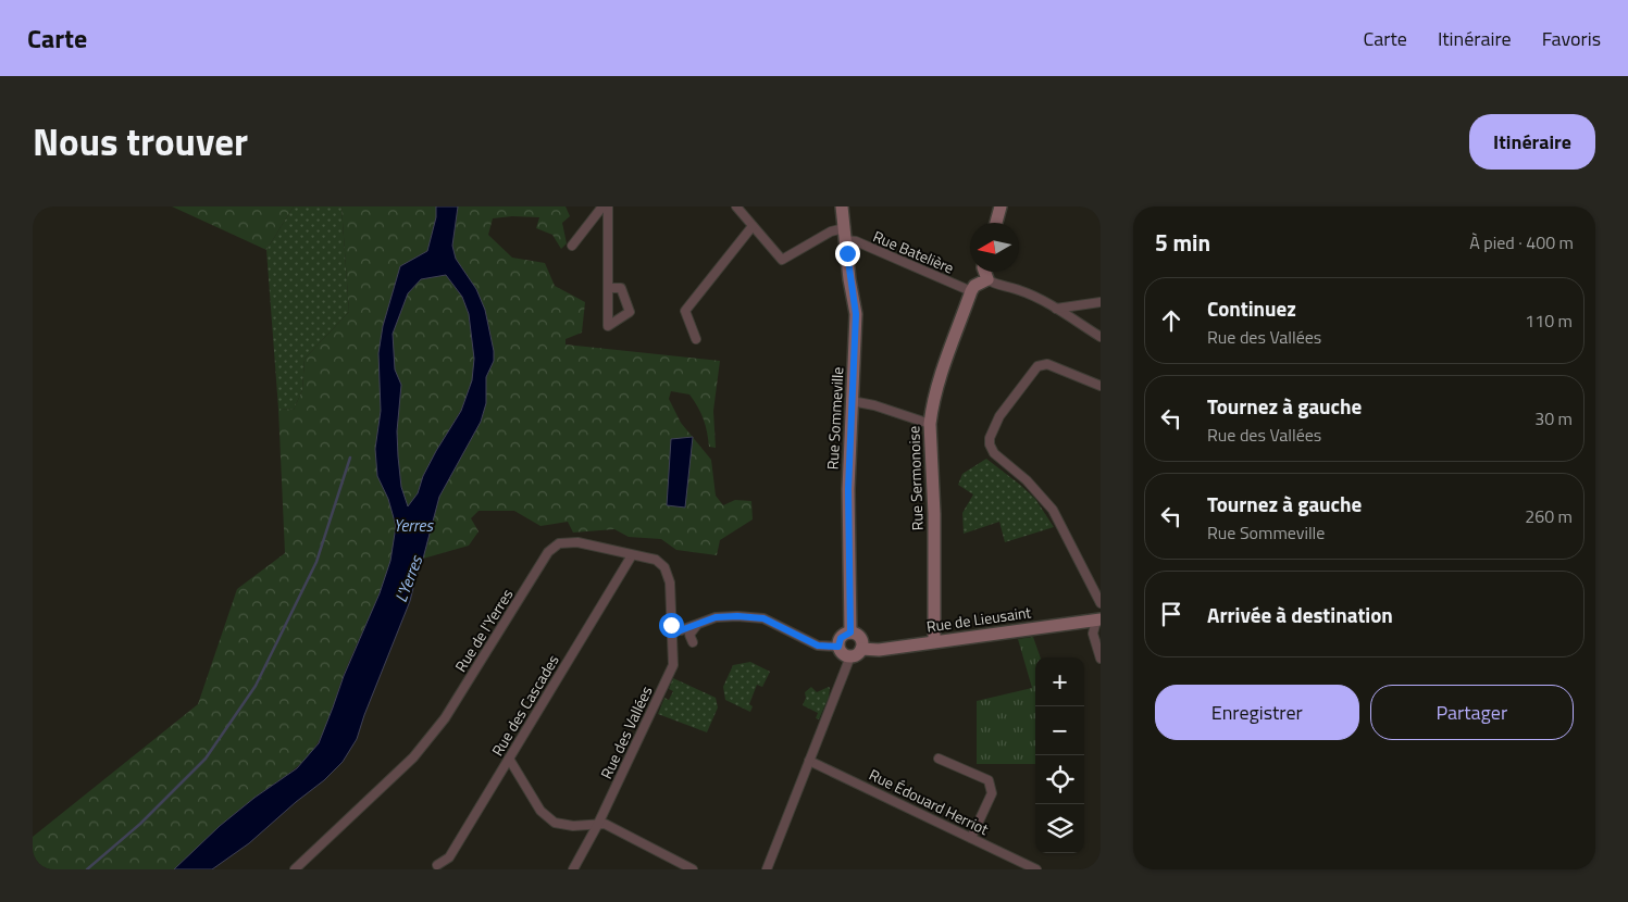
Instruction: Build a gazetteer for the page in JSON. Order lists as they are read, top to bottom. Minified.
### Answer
{"streets":{"main road":["Rue Sommeville","Rue Sermonoise","Rue de Lieusaint"],"street":["Rue Batelière","Rue de l'Yerres","Rue des Cascades","Rue des Vallées","Rue Édouard Herriot"]},"crossings":[["Rue Batelière","Rue Sommeville"],["Rue Batelière","Rue Sermonoise"],["Rue Sommeville","Rue de Lieusaint"],["Rue Sermonoise","Rue de Lieusaint"],["Rue de l'Yerres","Rue des Cascades"],["Rue de l'Yerres","Rue des Vallées"]],"water":["Yerres","L'Yerres"],"north":"left","page":{"header":"Carte","nav":["Carte","Itinéraire","Favoris"],"title":"Nous trouver","buttons":["Itinéraire",["Enregistrer","Partager"]],"heading":["5 min","À pied · 400 m"],"list":[["Continuez","Rue des Vallées","110 m"],["Tournez à gauche","Rue des Vallées","30 m"],["Tournez à gauche","Rue Sommeville","260 m"],"Arrivée à destination"],"map_buttons":["+","−"]}}
